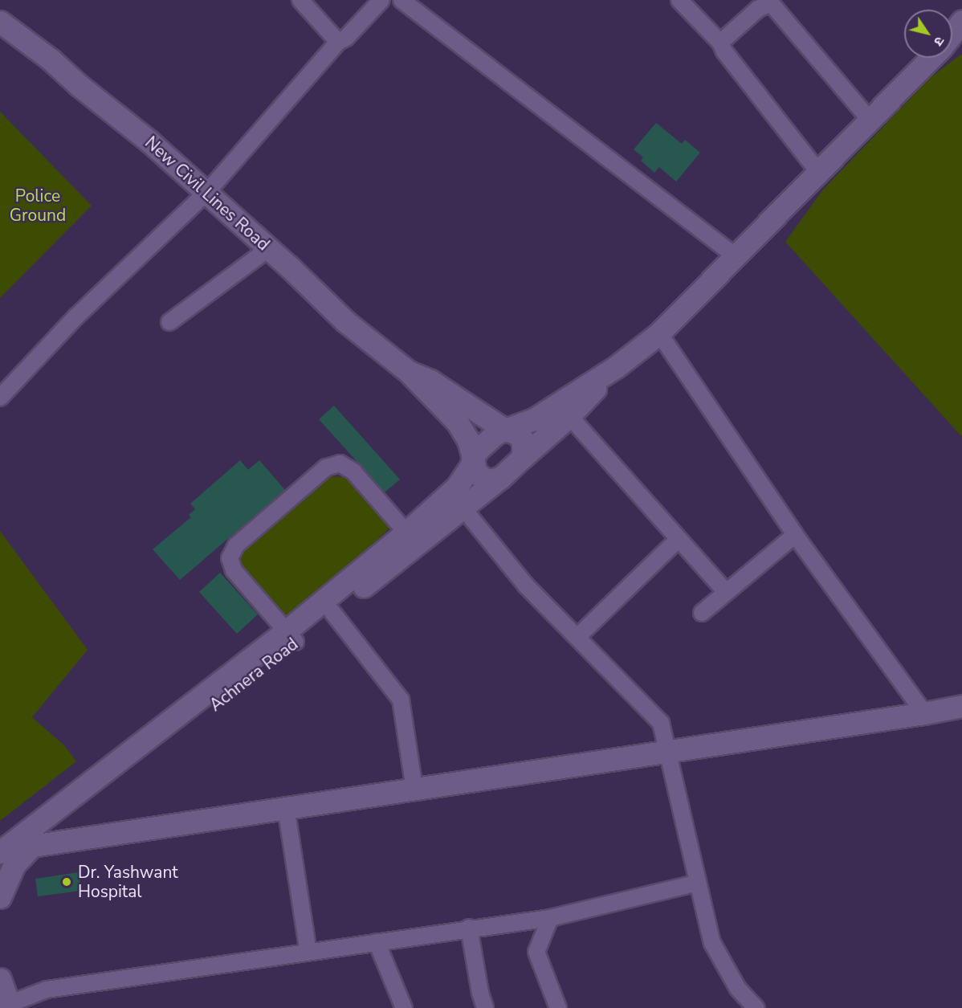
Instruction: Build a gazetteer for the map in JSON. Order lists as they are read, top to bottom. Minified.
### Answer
{"streets":{"main road":["New Civil Lines Road","Achnera Road"]},"parks":["Police Ground"],"places":["Dr. Yashwant Hospital"],"north":"bottom right"}
